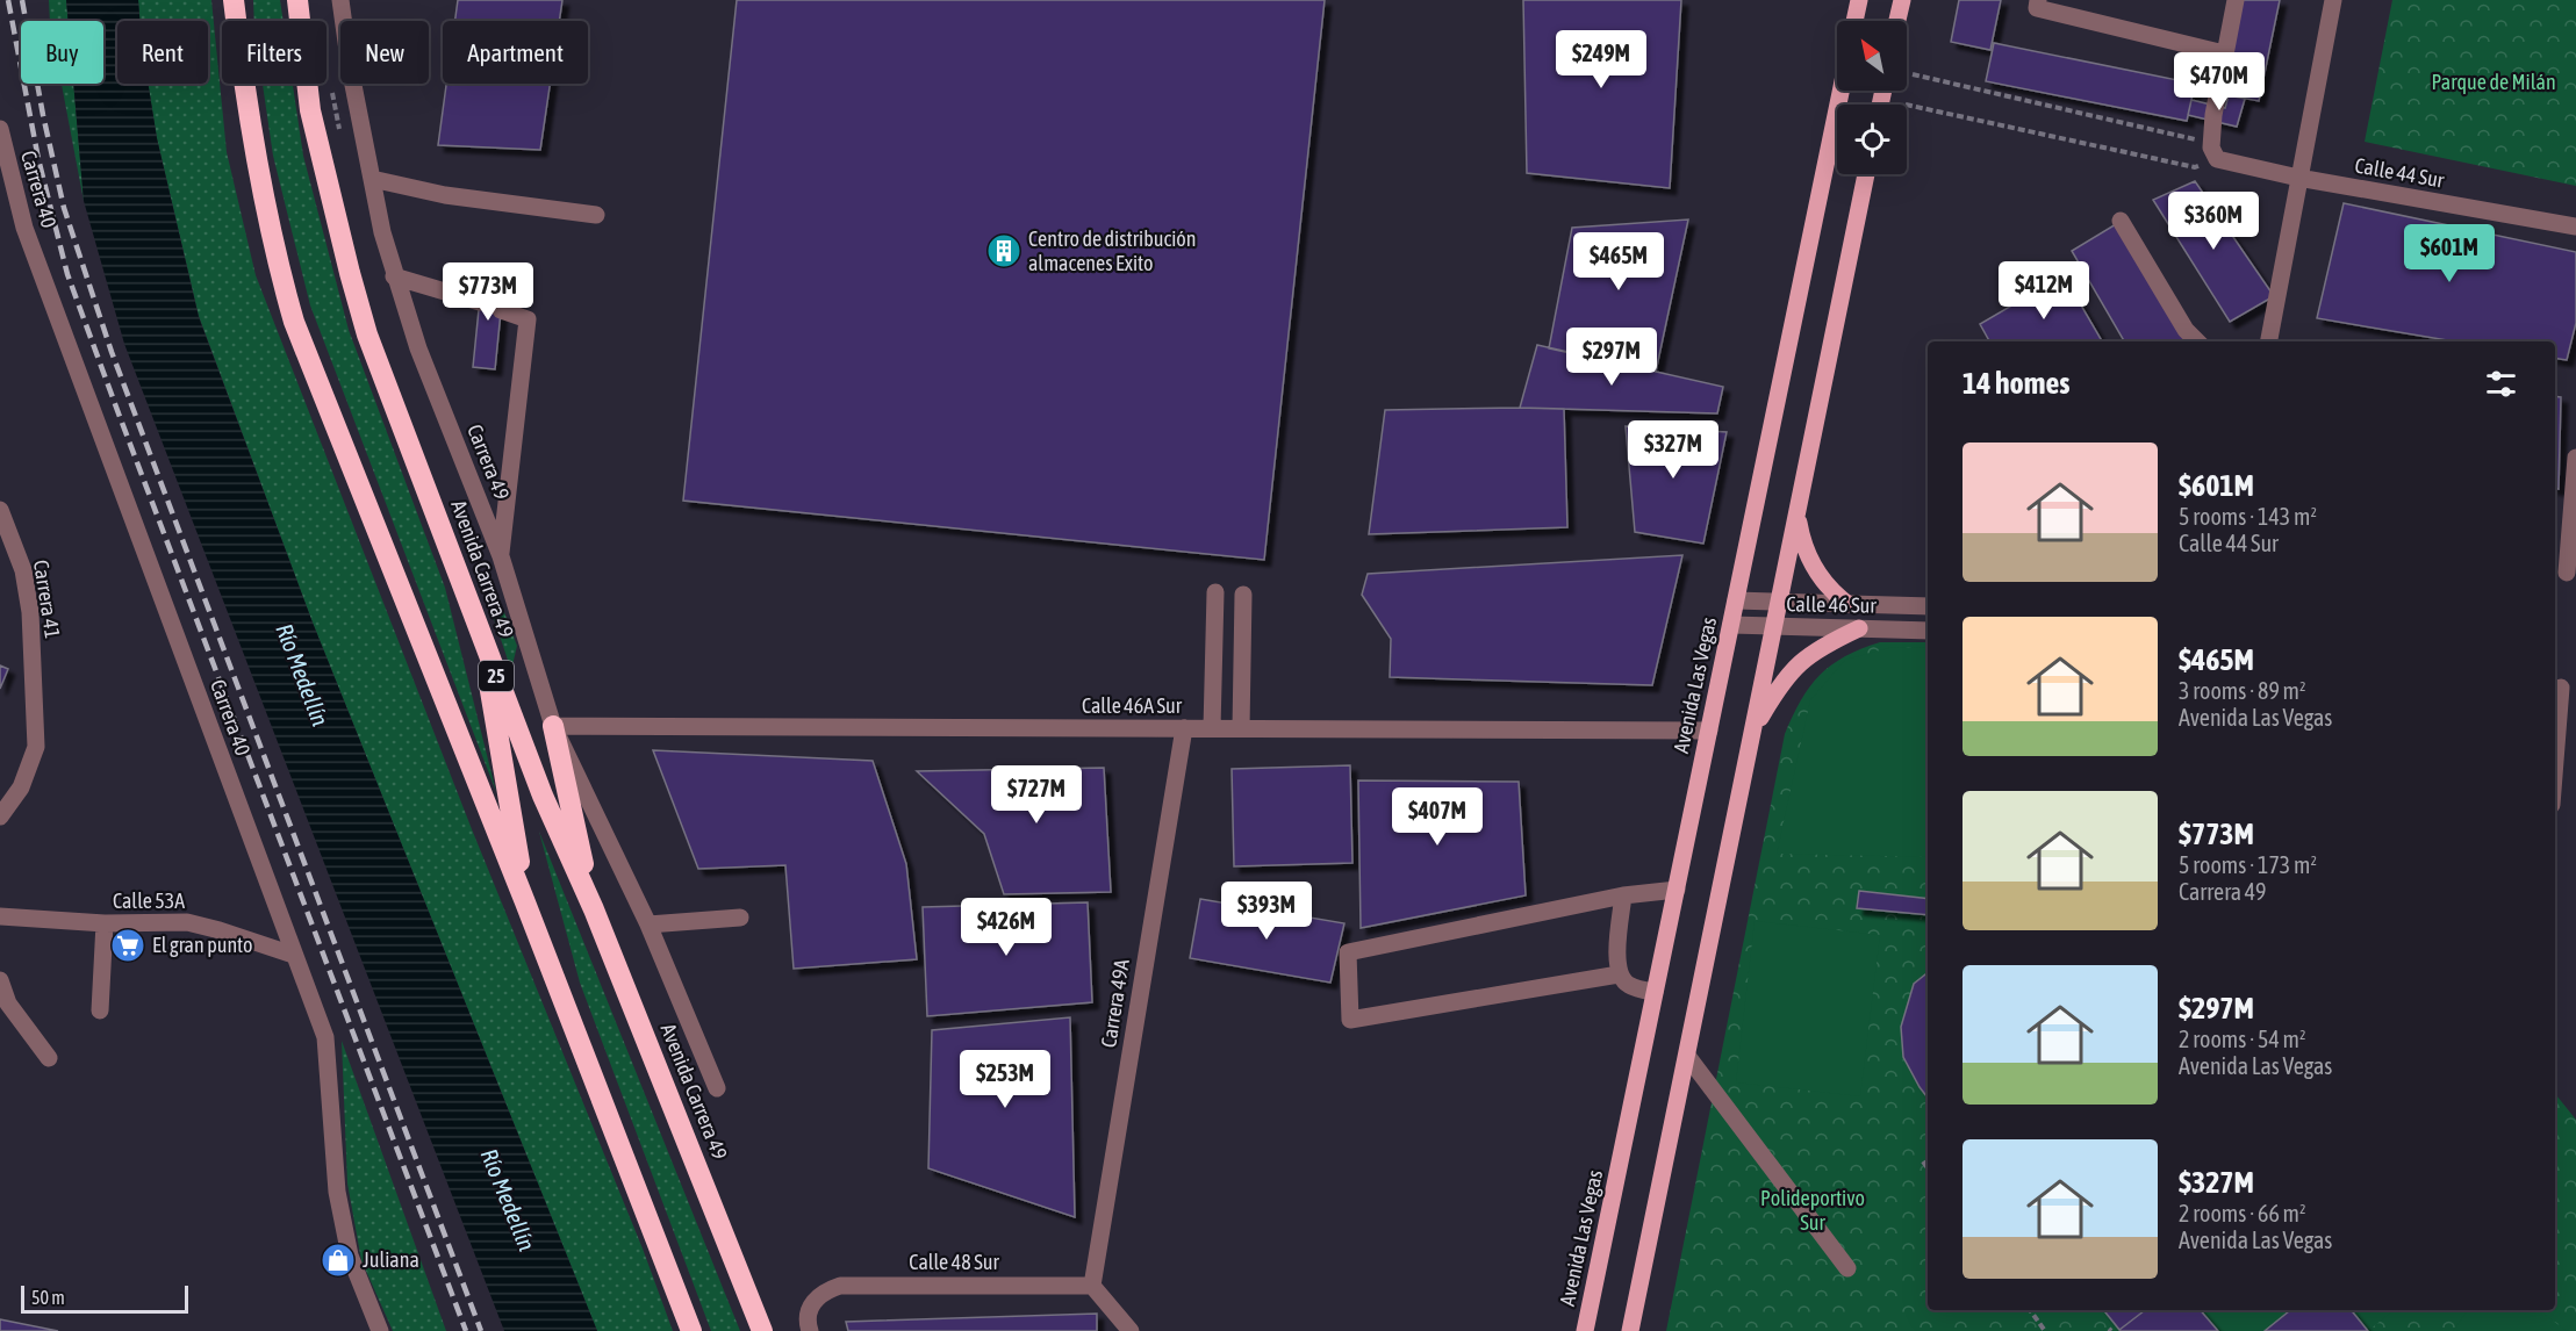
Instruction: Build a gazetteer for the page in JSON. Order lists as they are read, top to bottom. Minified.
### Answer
{"streets":{"highway":["Avenida Carrera 49","25"],"main road":["Avenida Las Vegas"],"street":["Calle 44 Sur","Carrera 40","Carrera 49","Carrera 41","Calle 46 Sur","Calle 46A Sur","Calle 53A","Carrera 49A","Calle 48 Sur"]},"crossings":[["Carrera 40","Calle 53A"],["Carrera 49","Calle 46A Sur"],["Calle 46 Sur","Avenida Las Vegas"],["Avenida Las Vegas","Calle 46A Sur"],["Calle 46A Sur","Carrera 49A"],["Carrera 49A","Calle 48 Sur"]],"water":["Río Medellín"],"parks":["Parque de Milán","Polideportivo Sur"],"places":{"building":["Centro de distribución almacenes Exito"],"supermarket":["El gran punto"],"shop":["Juliana"]},"scale_bar":"50 m","north":"top left","page":{"chip":["Buy","Rent","Filters","New","Apartment"],"price":["$249M","$470M","$360M","$601M","$465M","$412M","$773M","$297M","$327M","$727M","$407M","$393M","$426M","$253M"],"heading":"14 homes","list":[{"name":"$601M","note":"5 rooms · 143 m² · Calle 44 Sur"},{"name":"$465M","note":"3 rooms · 89 m² · Avenida Las Vegas"},{"name":"$773M","note":"5 rooms · 173 m² · Carrera 49"},{"name":"$297M","note":"2 rooms · 54 m² · Avenida Las Vegas"},{"name":"$327M","note":"2 rooms · 66 m² · Avenida Las Vegas"}],"scale":"50 m"}}
